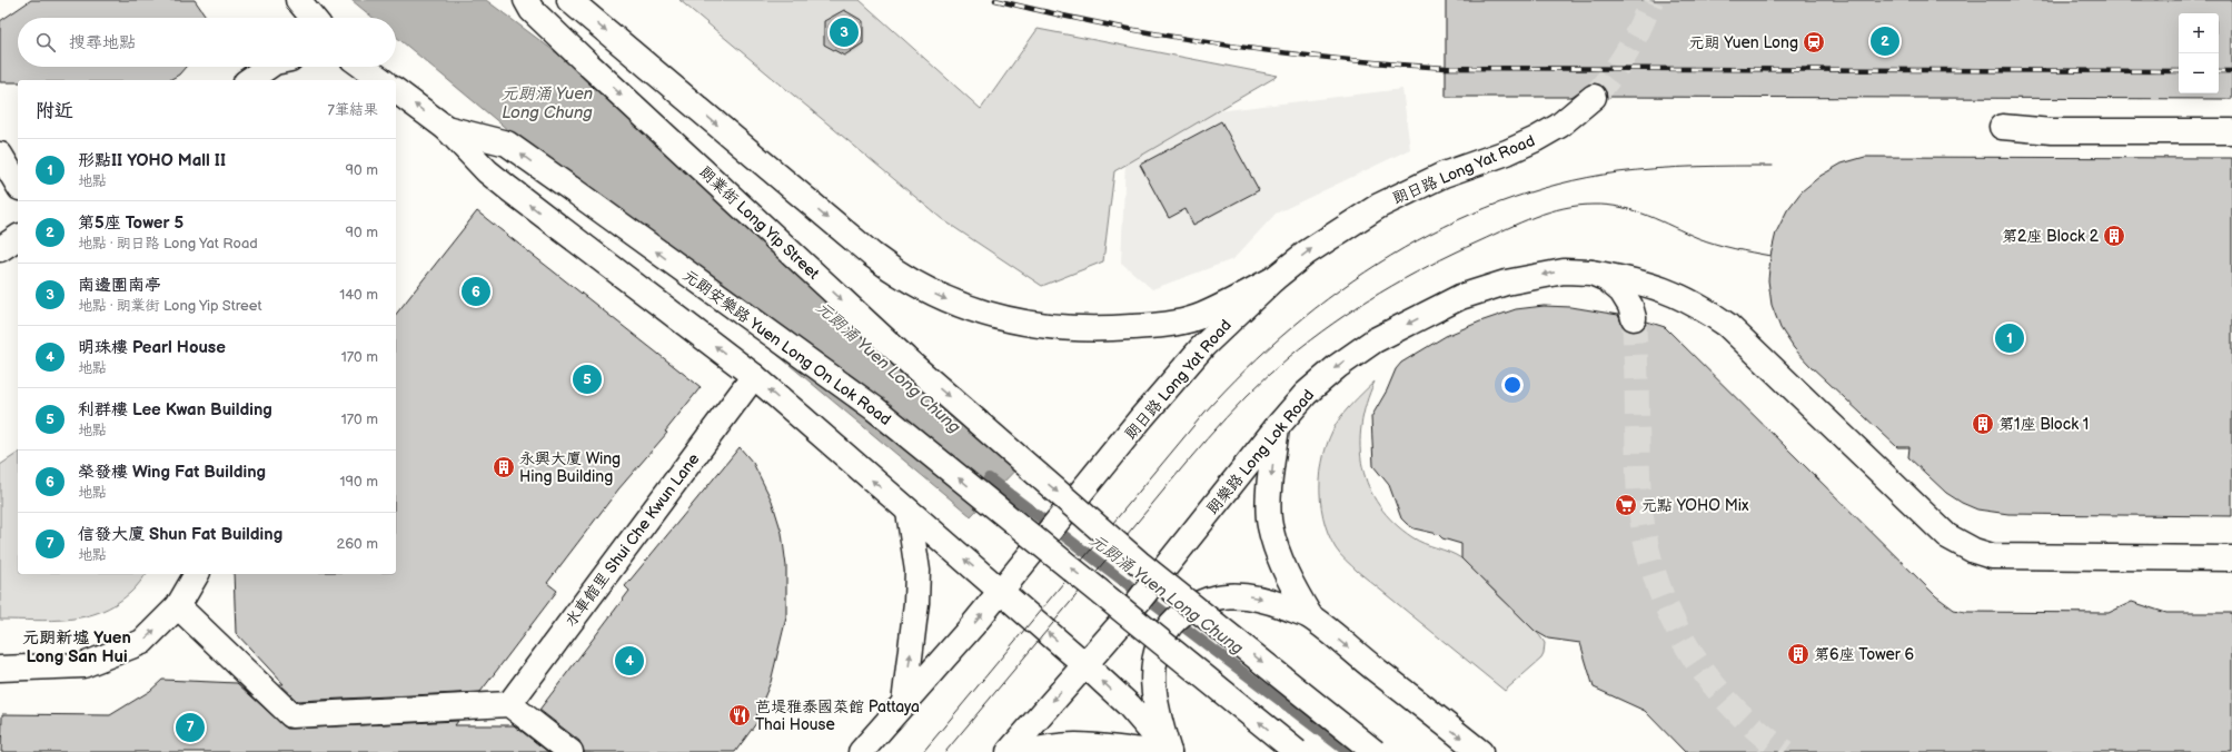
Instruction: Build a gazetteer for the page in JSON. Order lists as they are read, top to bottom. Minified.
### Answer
{"streets":{"main road":["朗日路 Long Yat Road","朗業街 Long Yip Street","元朗安樂路 Yuen Long On Lok Road","朗樂路 Long Lok Road","水車館里 Shui Che Kwun Lane"]},"crossings":[["朗日路 Long Yat Road","元朗安樂路 Yuen Long On Lok Road"],["元朗安樂路 Yuen Long On Lok Road","朗樂路 Long Lok Road"],["元朗安樂路 Yuen Long On Lok Road","水車館里 Shui Che Kwun Lane"]],"one_way":["朗日路 Long Yat Road","朗業街 Long Yip Street","元朗安樂路 Yuen Long On Lok Road","朗樂路 Long Lok Road"],"districts":["元朗新墟 Yuen Long San Hui"],"water":["元朗涌 Yuen Long Chung"],"places":{"station":["元朗 Yuen Long"],"building":["第2座 Block 2","第1座 Block 1","永興大廈 Wing Hing Building","第6座 Tower 6"],"supermarket":["元點 YOHO Mix"],"restaurant":["芭堤雅泰國菜館 Pattaya Thai House"]},"page":{"map_buttons":["+","−"],"pins":["3","2","6","1","5","4","7"],"search":"搜尋地點","heading":["附近","7筆結果"],"list":[{"mark":"1","name":"形點II YOHO Mall II","note":"地點","value":"90 m"},{"mark":"2","name":"第5座 Tower 5","note":"地點 · 朗日路 Long Yat Road","value":"90 m"},{"mark":"3","name":"南邊圍南亭","note":"地點 · 朗業街 Long Yip Street","value":"140 m"},{"mark":"4","name":"明珠樓 Pearl House","note":"地點","value":"170 m"},{"mark":"5","name":"利群樓 Lee Kwan Building","note":"地點","value":"170 m"},{"mark":"6","name":"榮發樓 Wing Fat Building","note":"地點","value":"190 m"},{"mark":"7","name":"信發大廈 Shun Fat Building","note":"地點","value":"260 m"}]}}
